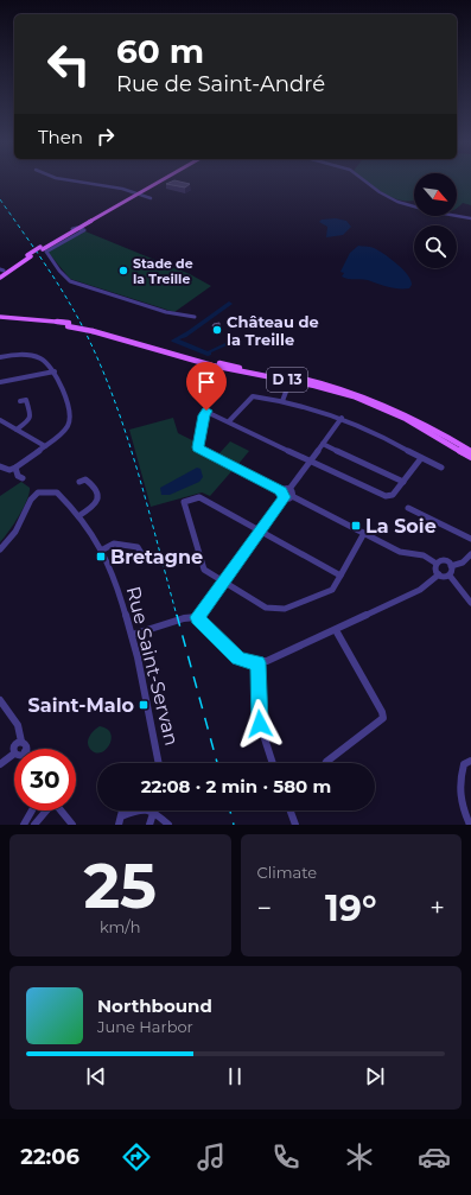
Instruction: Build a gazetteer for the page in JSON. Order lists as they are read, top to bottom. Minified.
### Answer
{"streets":{"main road":["D 13"],"street":["Rue Saint-Servan"]},"places":{"other":["Stade de la Treille","Château de la Treille"],"transit":["La Soie","Bretagne","Saint-Malo"]},"north":"bottom right","page":{"turn":["60 m","Rue de Saint-André"],"then":"Then","limit":"30","trip":"22:08 · 2 min · 580 m","tile":[["25","km/h"],"Climate"],"heat":["−","19°","+"],"song":["Northbound","June Harbor"],"tabs":"22:06"}}
